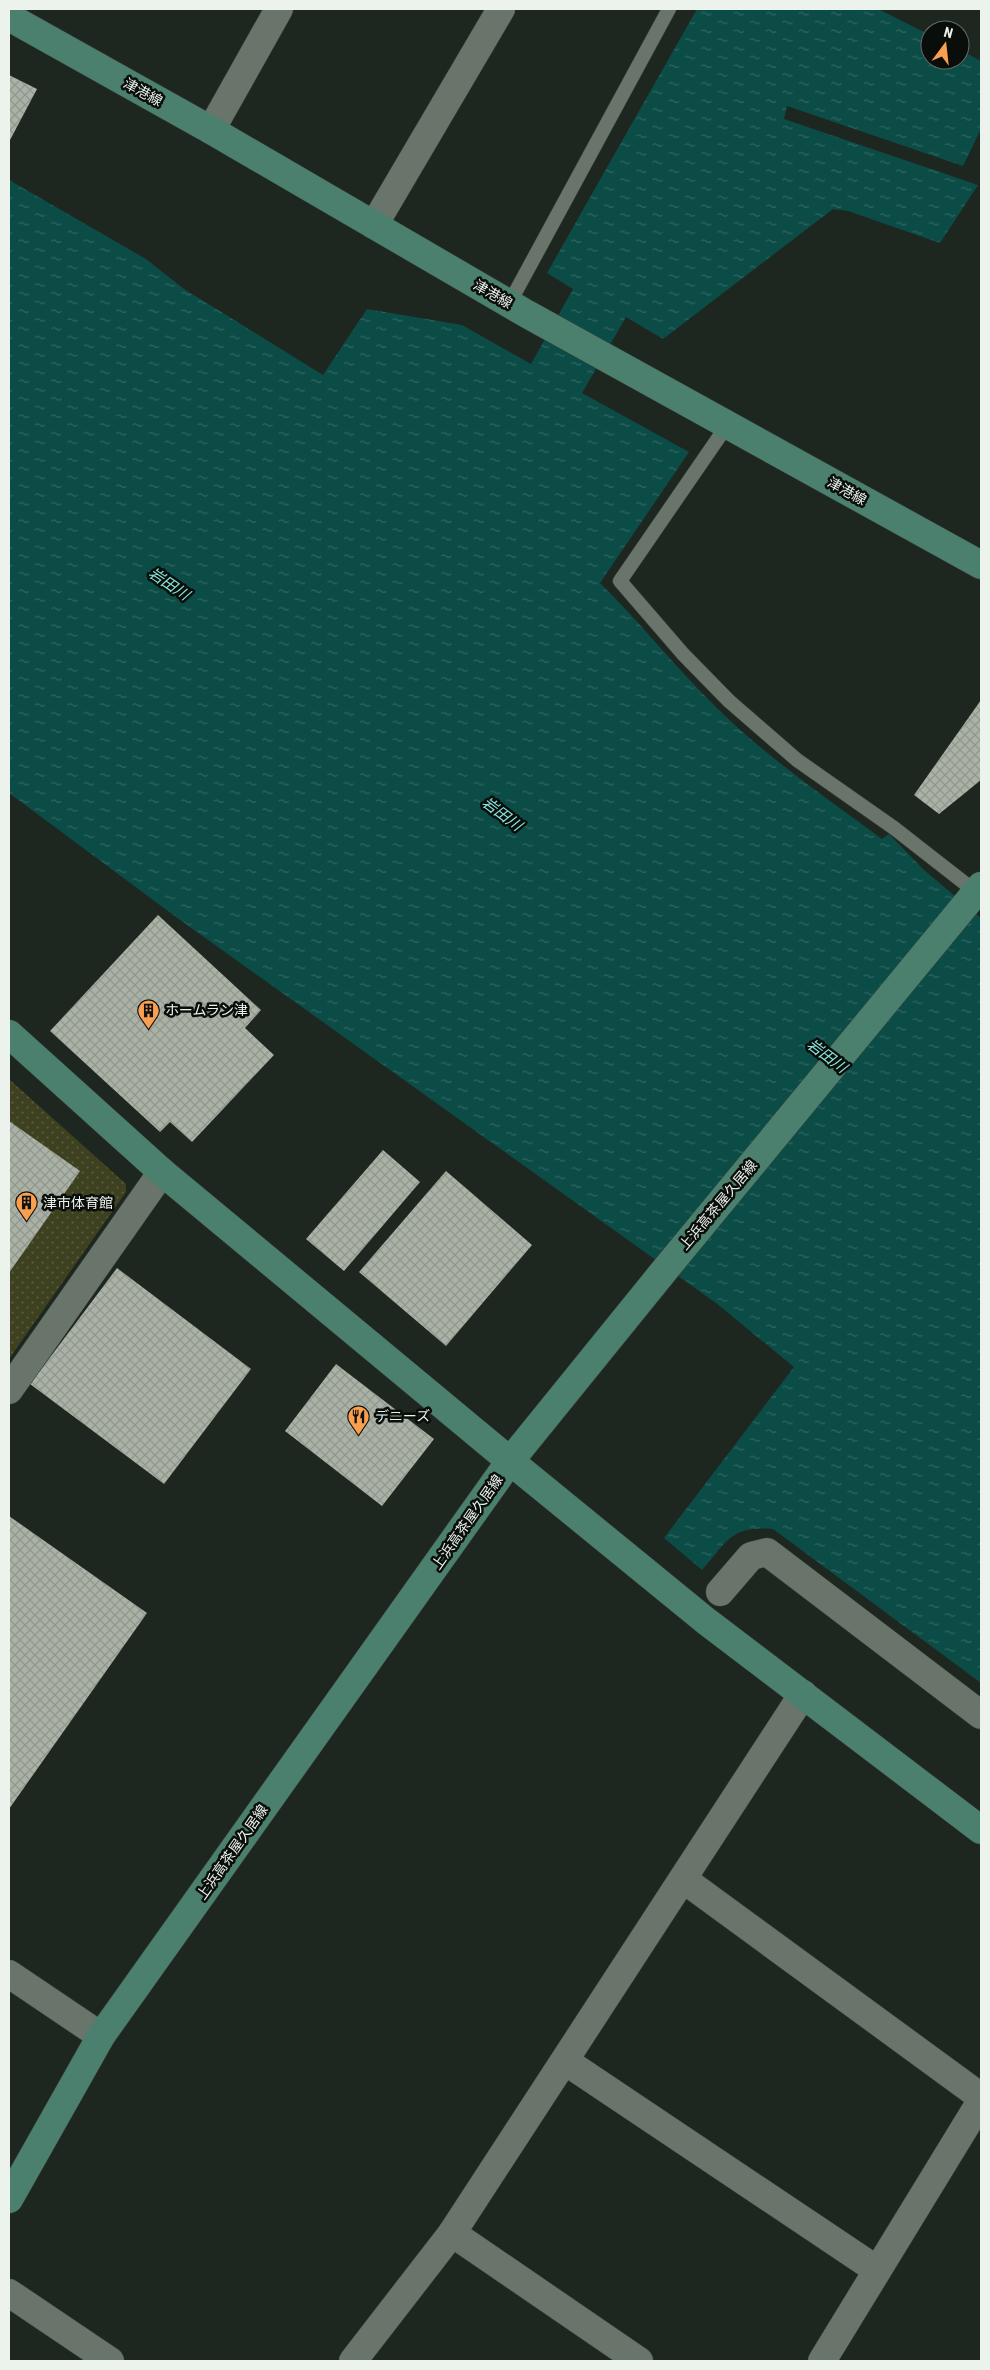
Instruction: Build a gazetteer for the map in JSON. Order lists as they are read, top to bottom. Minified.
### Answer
{"streets":{"main road":["津港線","上浜高茶屋久居線"]},"water":["岩田川"],"places":{"building":["ホームラン津","津市体育館"],"restaurant":["デニーズ"]},"north":"top"}
